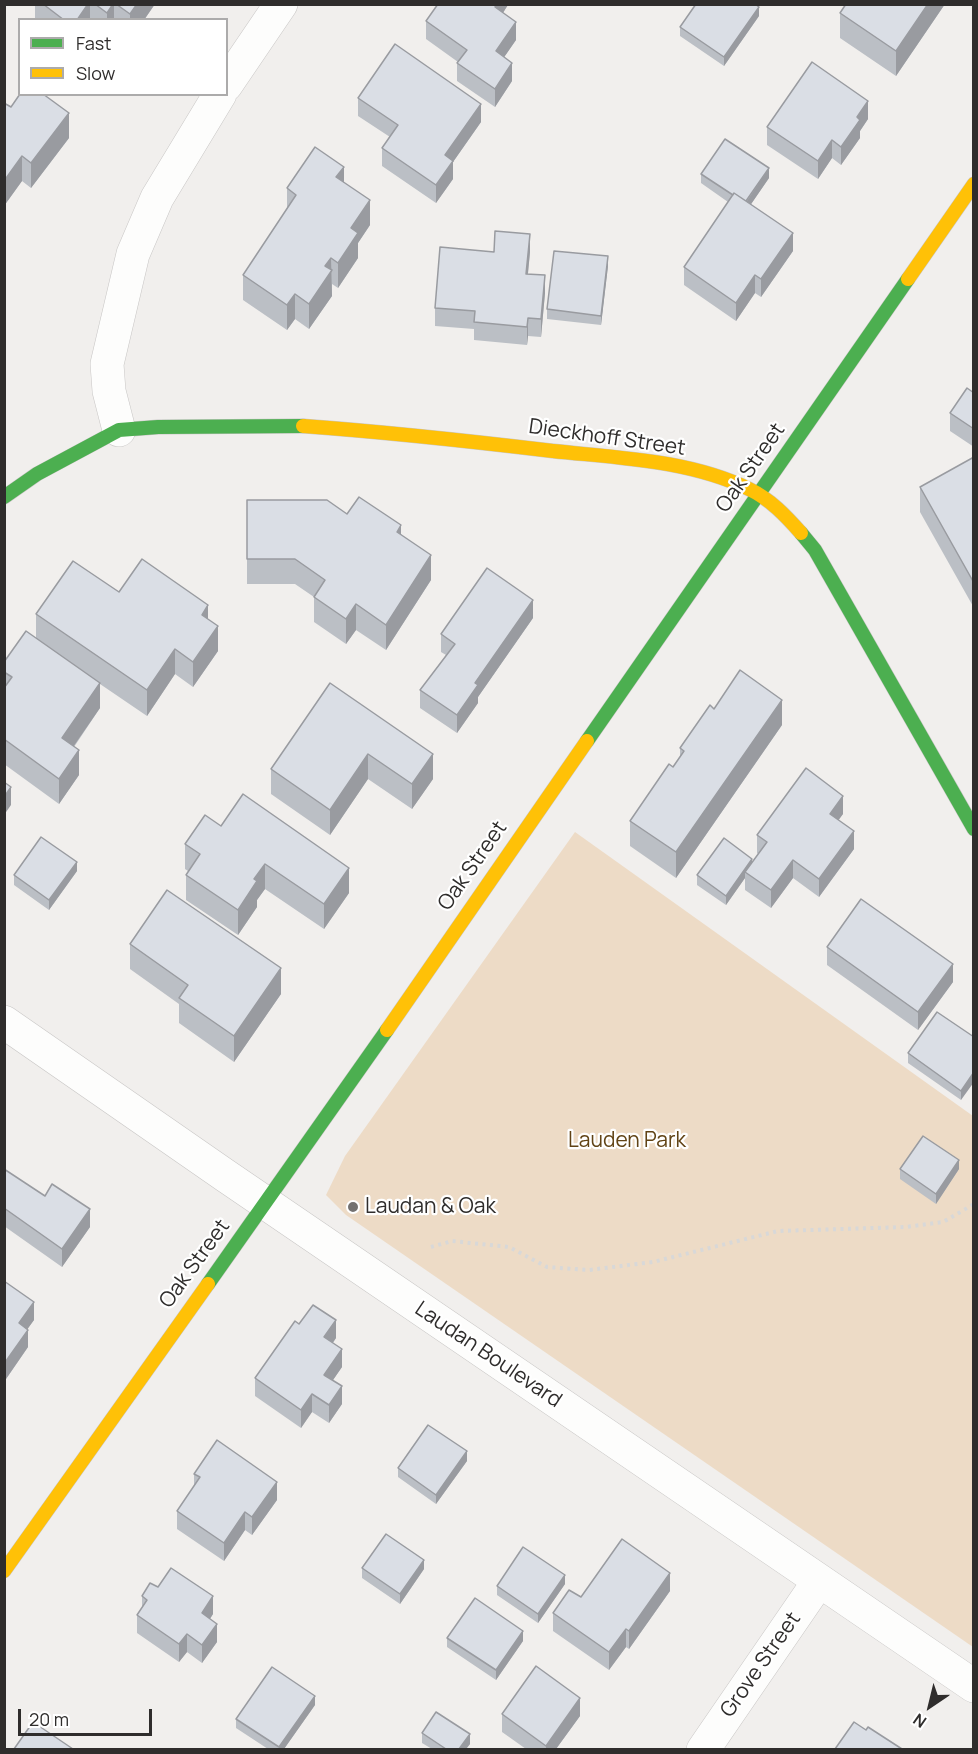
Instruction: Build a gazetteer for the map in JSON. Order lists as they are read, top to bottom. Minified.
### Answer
{"streets":{"street":["Dieckhoff Street","Oak Street","Laudan Boulevard","Grove Street"]},"crossings":[["Dieckhoff Street","Oak Street"],["Oak Street","Laudan Boulevard"],["Laudan Boulevard","Grove Street"]],"parks":["Lauden Park"],"places":["Laudan & Oak"],"legend":["Fast","Slow"],"scale_bar":"20 m","north":"bottom left"}
